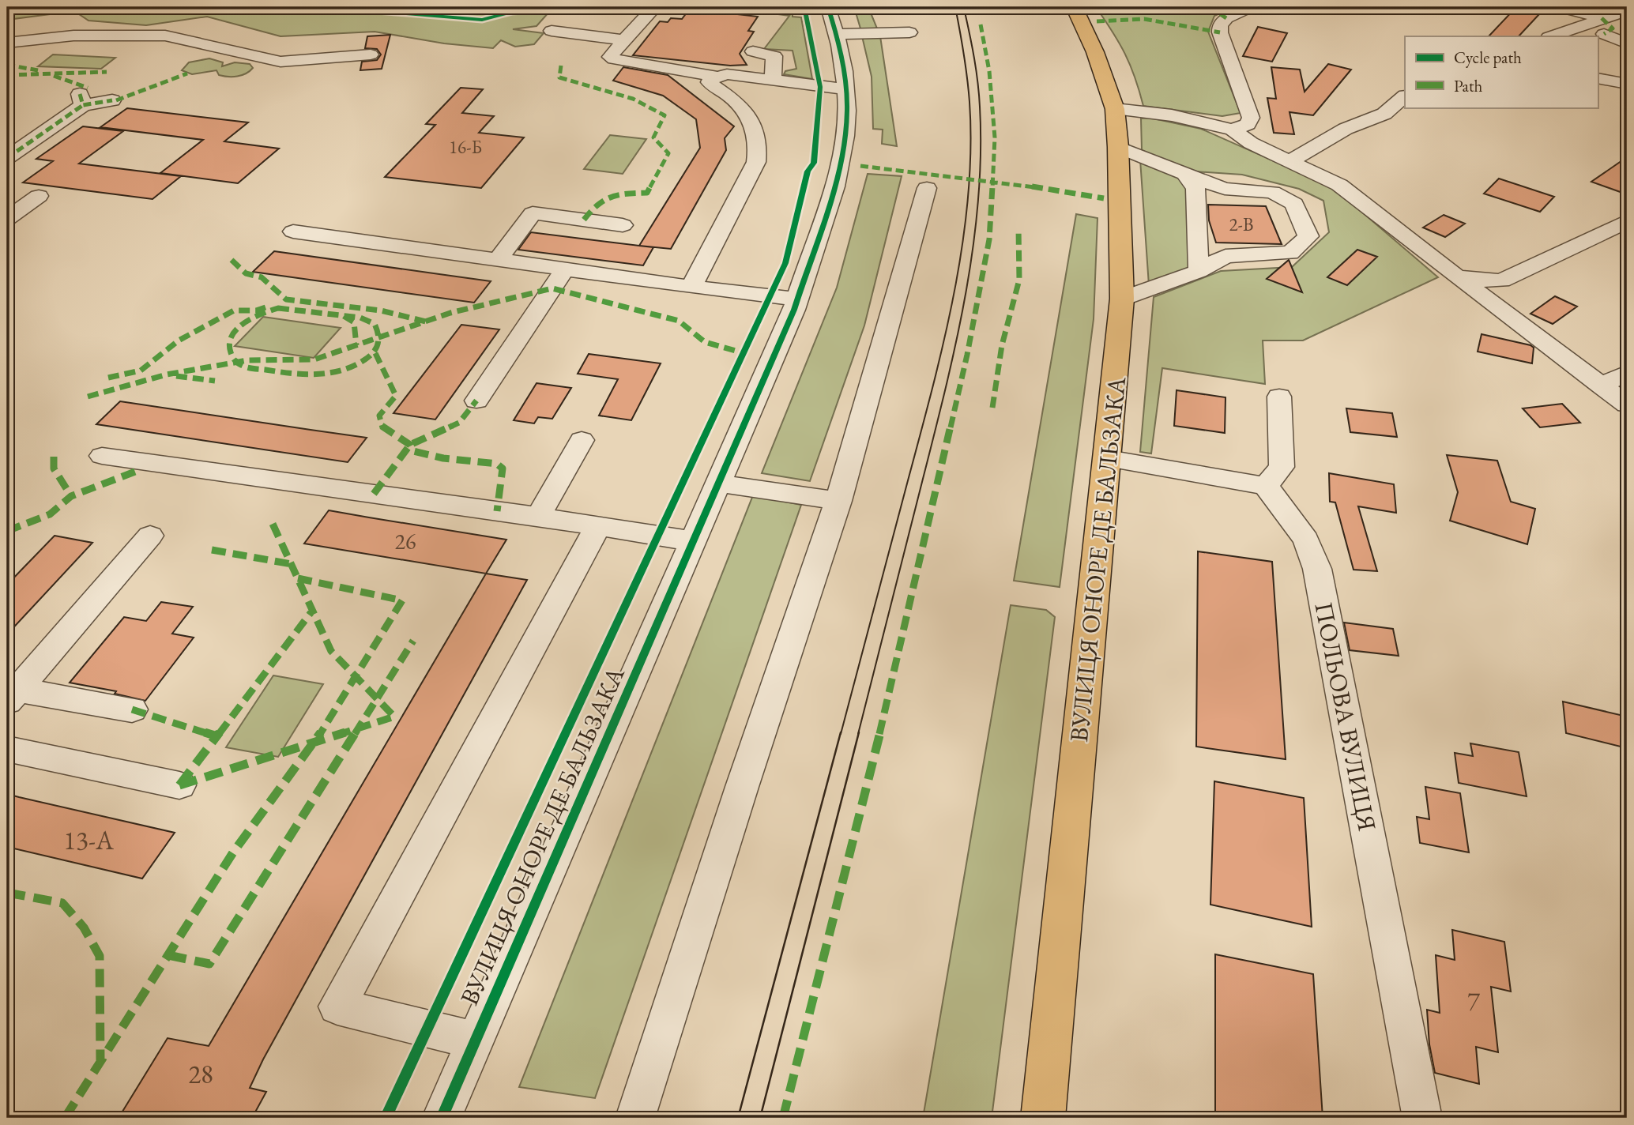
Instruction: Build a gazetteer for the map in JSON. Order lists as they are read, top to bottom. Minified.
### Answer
{"streets":{"main road":["ВУЛИЦЯ ОНОРЕ ДЕ БАЛЬЗАКА"],"street":["ПОЛЬОВА ВУЛИЦЯ"]},"house_numbers":["16-Б","2-В","26","13-А","7","28"],"legend":["Cycle path","Path"]}
